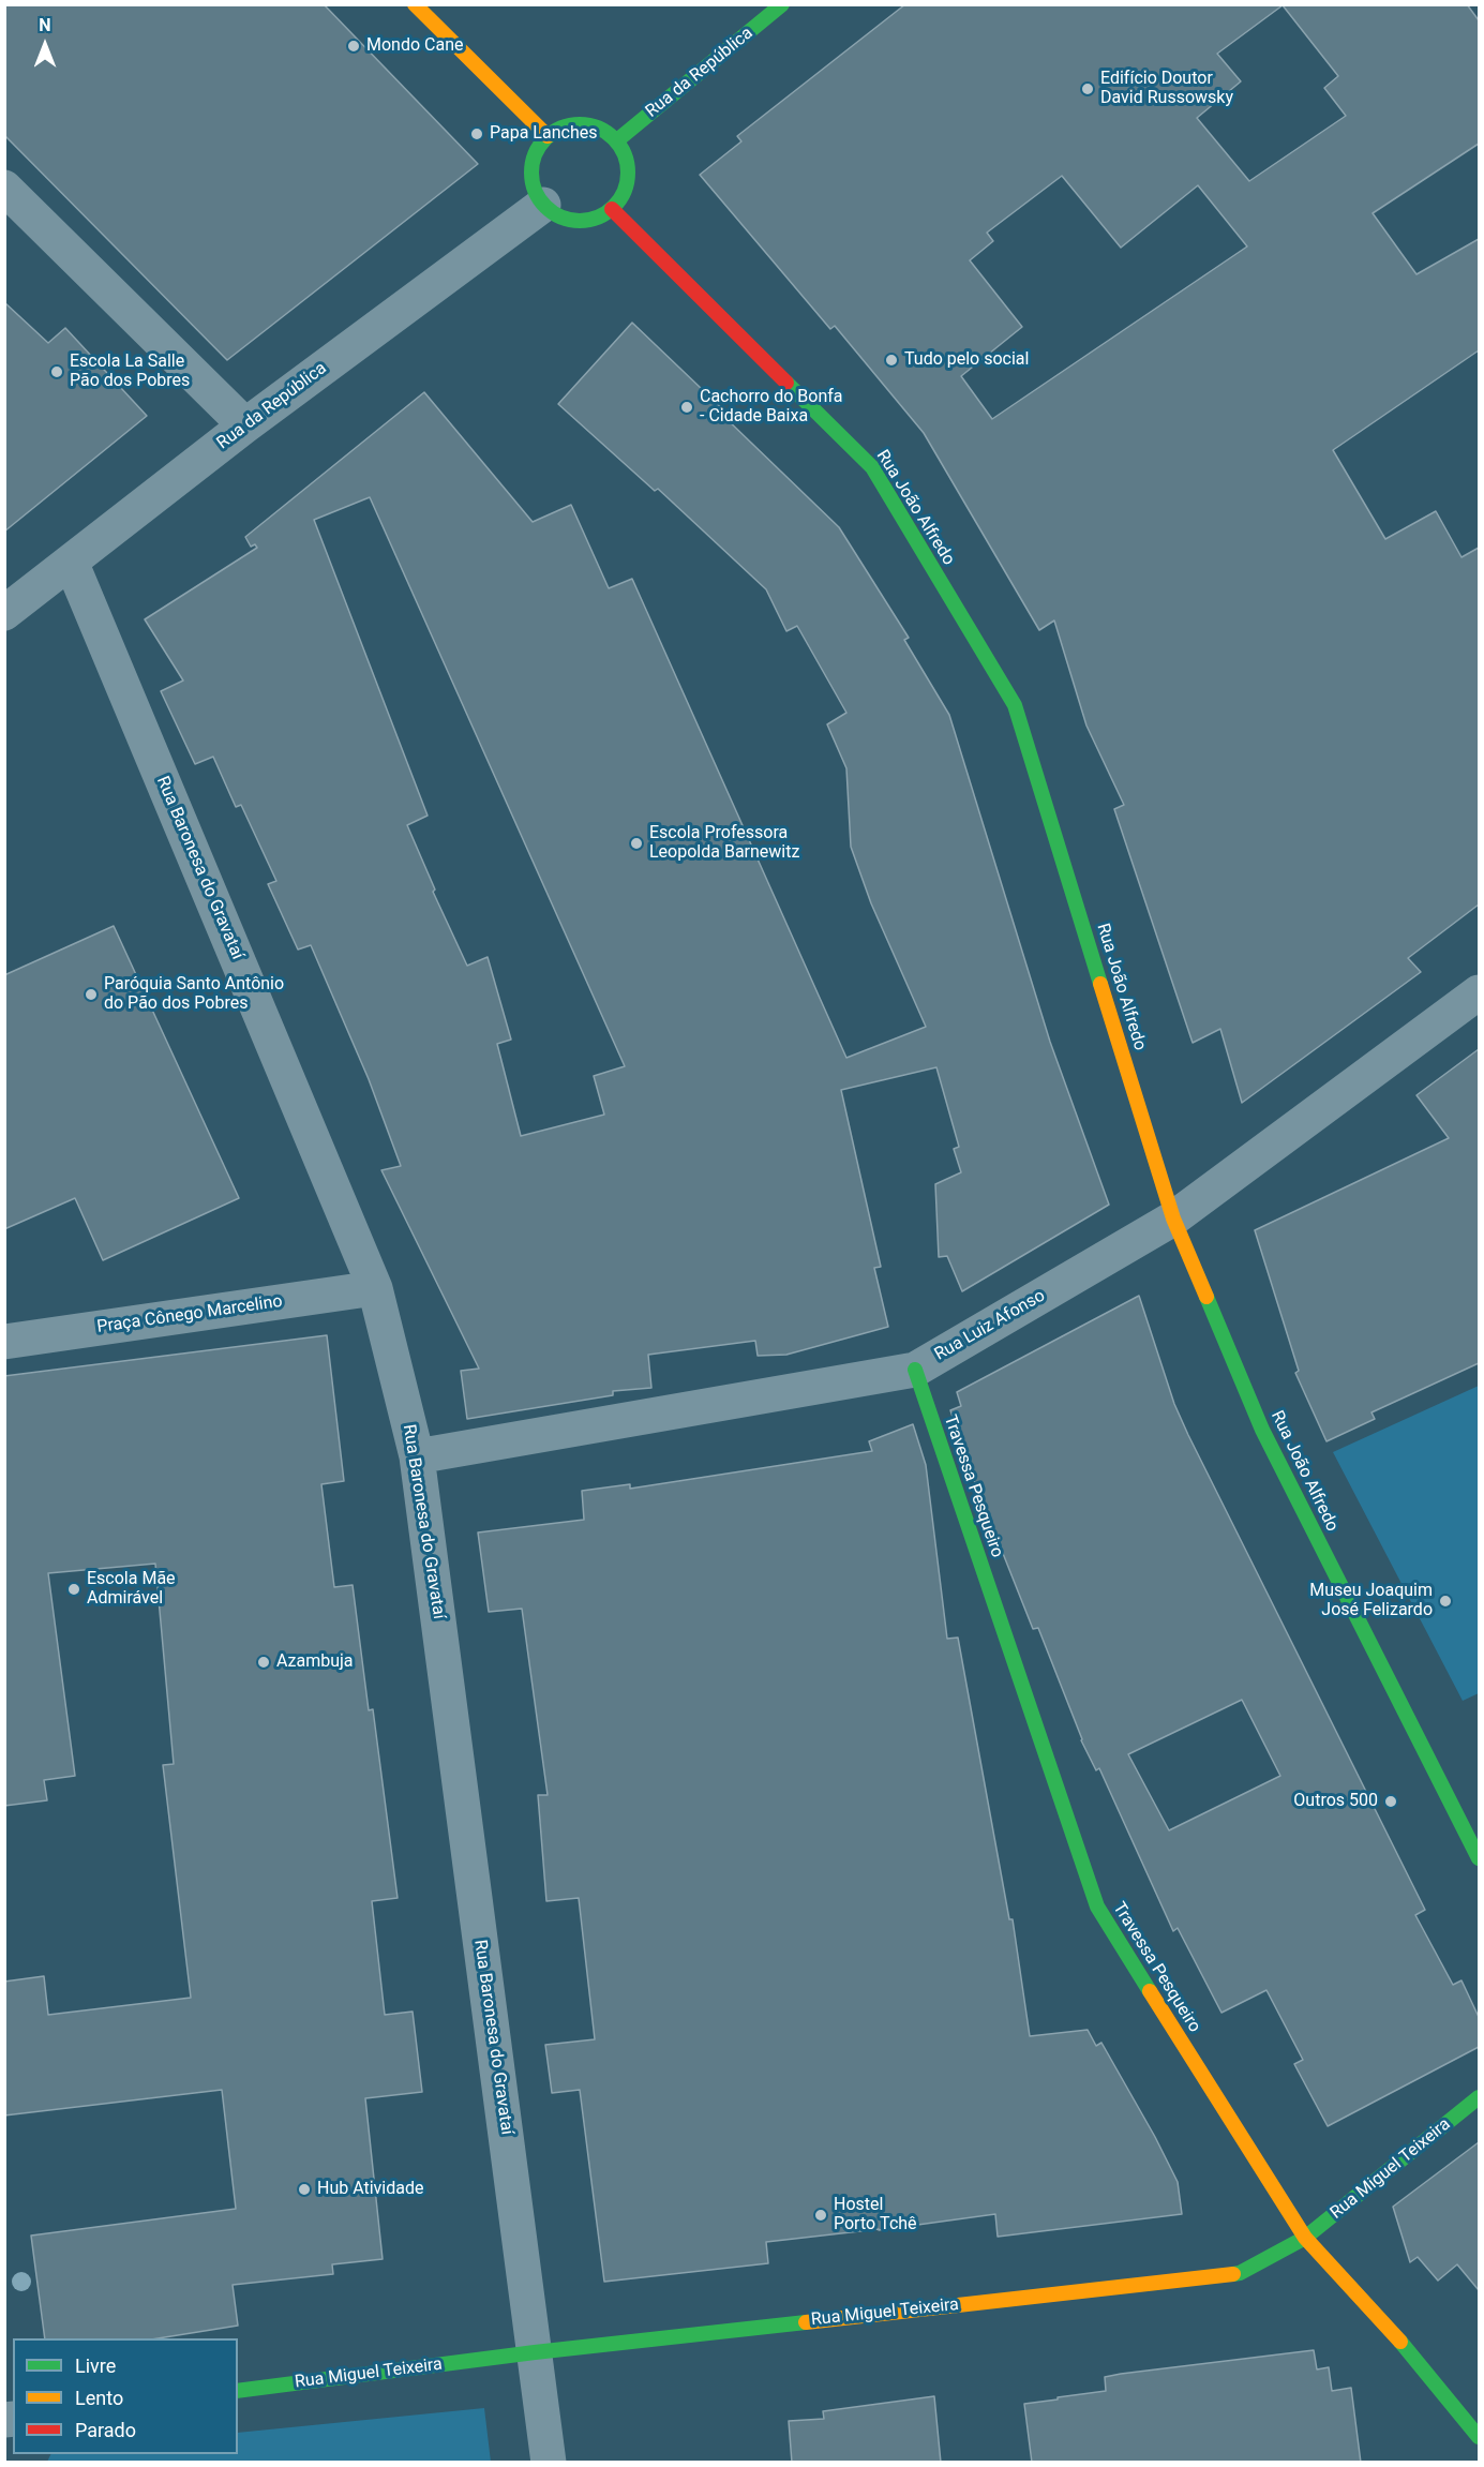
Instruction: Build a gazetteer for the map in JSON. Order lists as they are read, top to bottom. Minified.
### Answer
{"streets":{"street":["Rua da República","Rua João Alfredo","Rua Baronesa do Gravataí","Praça Cônego Marcelino","Rua Luiz Afonso","Travessa Pesqueiro","Rua Miguel Teixeira"]},"crossings":[["Rua da República","Rua João Alfredo"],["Rua da República","Rua Baronesa do Gravataí"],["Rua João Alfredo","Rua Luiz Afonso"],["Rua Baronesa do Gravataí","Praça Cônego Marcelino"],["Rua Baronesa do Gravataí","Rua Luiz Afonso"],["Rua Baronesa do Gravataí","Rua Miguel Teixeira"],["Rua Luiz Afonso","Travessa Pesqueiro"],["Travessa Pesqueiro","Rua Miguel Teixeira"]],"places":["Mondo Cane","Edifício Doutor David Russowsky","Papa Lanches","Tudo pelo social","Escola La Salle Pão dos Pobres","Cachorro do Bonfa - Cidade Baixa","Escola Professora Leopolda Barnewitz","Paróquia Santo Antônio do Pão dos Pobres","Escola Mãe Admirável","Museu Joaquim José Felizardo","Azambuja","Outros 500","Hub Atividade","Hostel Porto Tchê"],"legend":["Livre","Lento","Parado"],"north":"top"}
